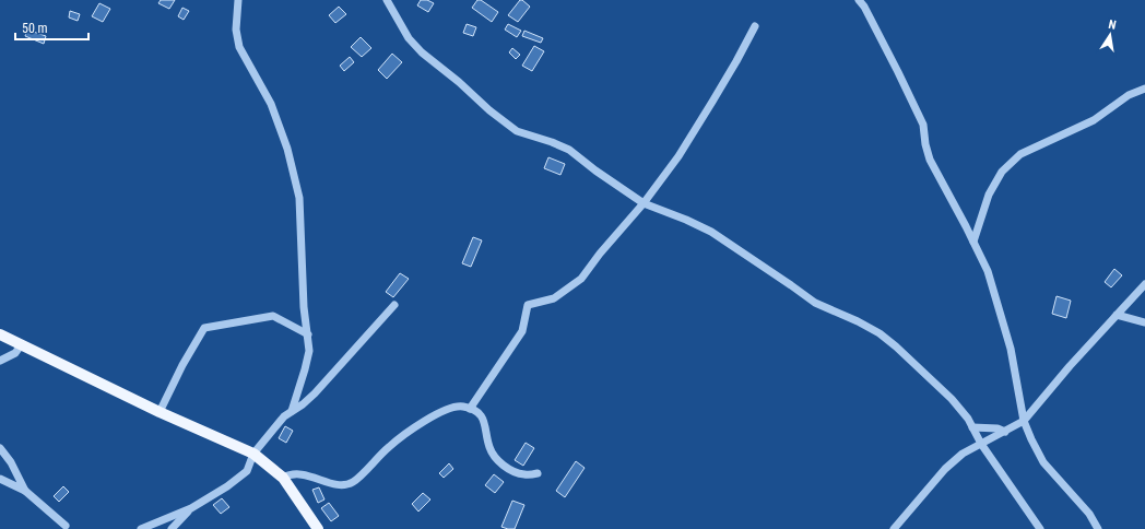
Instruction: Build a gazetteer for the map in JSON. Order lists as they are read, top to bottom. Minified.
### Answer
{"scale_bar":"50 m","north":"top"}
